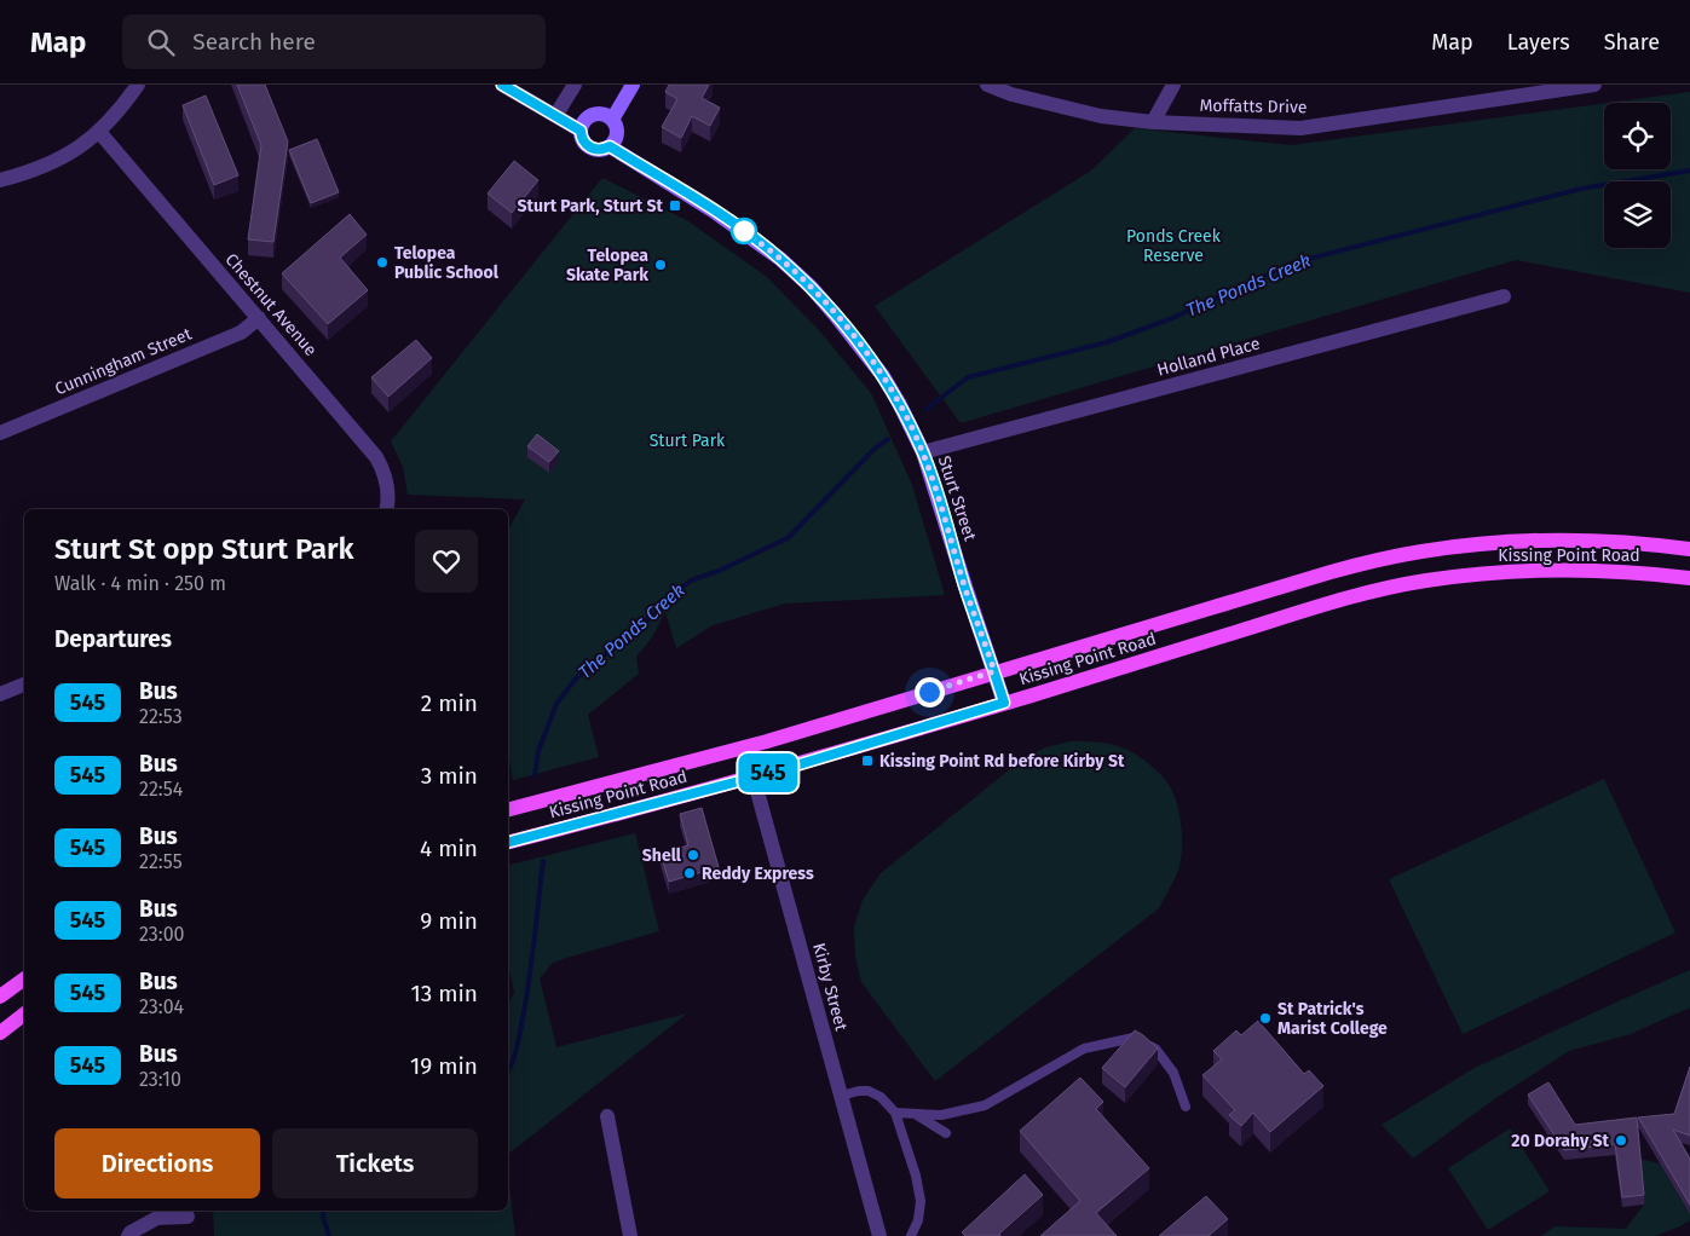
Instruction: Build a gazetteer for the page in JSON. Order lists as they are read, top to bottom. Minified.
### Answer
{"streets":{"main road":["Kissing Point Road"],"street":["Moffatts Drive","Chestnut Avenue","Holland Place","Cunningham Street","Sturt Street","Kirby Street"]},"crossings":[["Chestnut Avenue","Cunningham Street"],["Holland Place","Sturt Street"],["Sturt Street","Kissing Point Road"],["Kissing Point Road","Kirby Street"]],"water":["The Ponds Creek"],"parks":["Ponds Creek Reserve","Sturt Park"],"places":{"transit":["Sturt Park, Sturt St","Kissing Point Rd before Kirby St"],"other":["Telopea Public School","Telopea Skate Park","Shell","Reddy Express","St Patrick's Marist College","20 Dorahy St"]},"lines":["bus line 545"],"page":{"header":"Map","search":"Search here","nav":["Map","Layers","Share"],"on_map":"545","heading":[["Sturt St opp Sturt Park","Walk · 4 min · 250 m"],"Departures"],"list":[{"mark":"545","name":"Bus","note":"22:53","value":"2 min"},{"mark":"545","name":"Bus","note":"22:54","value":"3 min"},{"mark":"545","name":"Bus","note":"22:55","value":"4 min"},{"mark":"545","name":"Bus","note":"23:00","value":"9 min"},{"mark":"545","name":"Bus","note":"23:04","value":"13 min"},{"mark":"545","name":"Bus","note":"23:10","value":"19 min"}],"buttons":["Directions","Tickets"]}}
